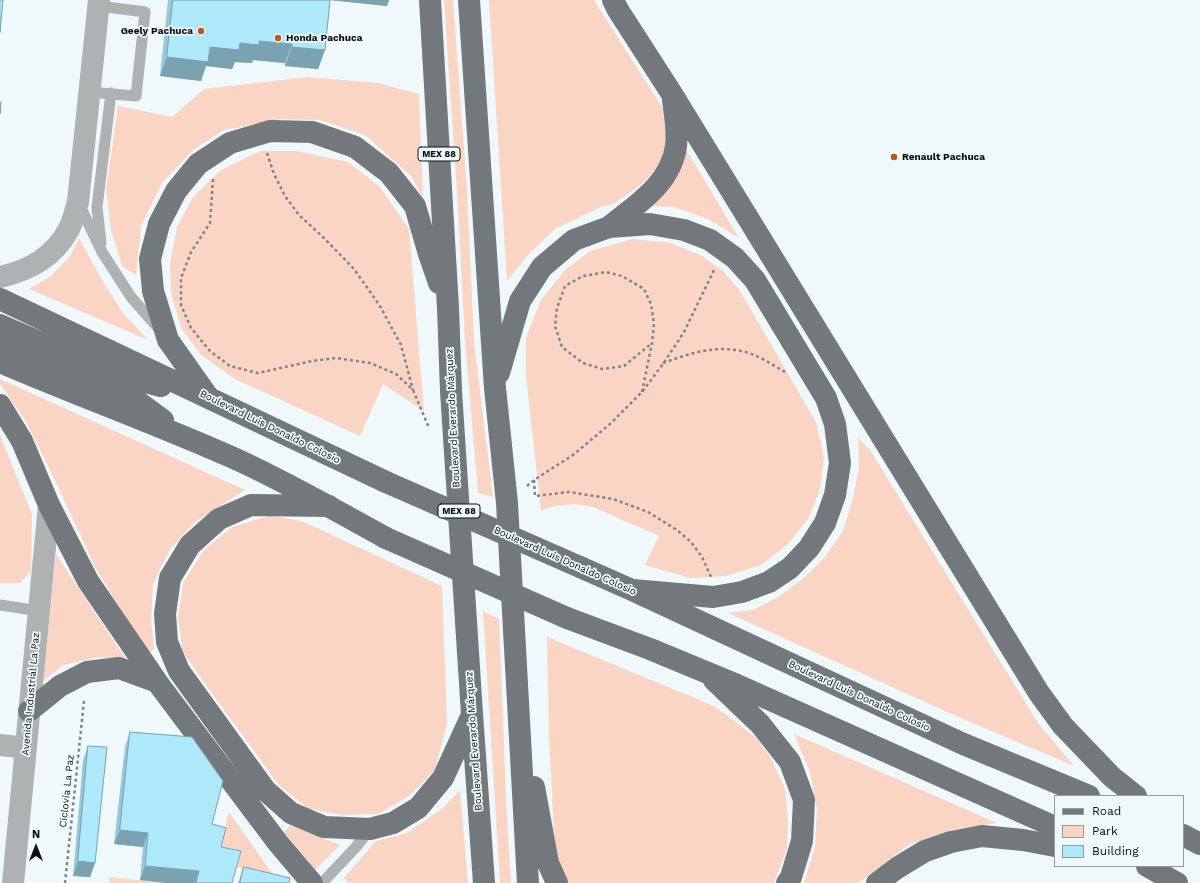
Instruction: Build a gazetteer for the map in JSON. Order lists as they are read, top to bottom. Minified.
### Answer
{"streets":{"main road":["MEX 88","Boulevard Everardo Márquez","Boulevard Luis Donaldo Colosio"],"street":["Avenida Industrial La Paz"],"path":["Ciclovía La Paz"]},"places":["Geely Pachuca","Honda Pachuca","Renault Pachuca"],"legend":["Road","Park","Building"],"north":"top"}
